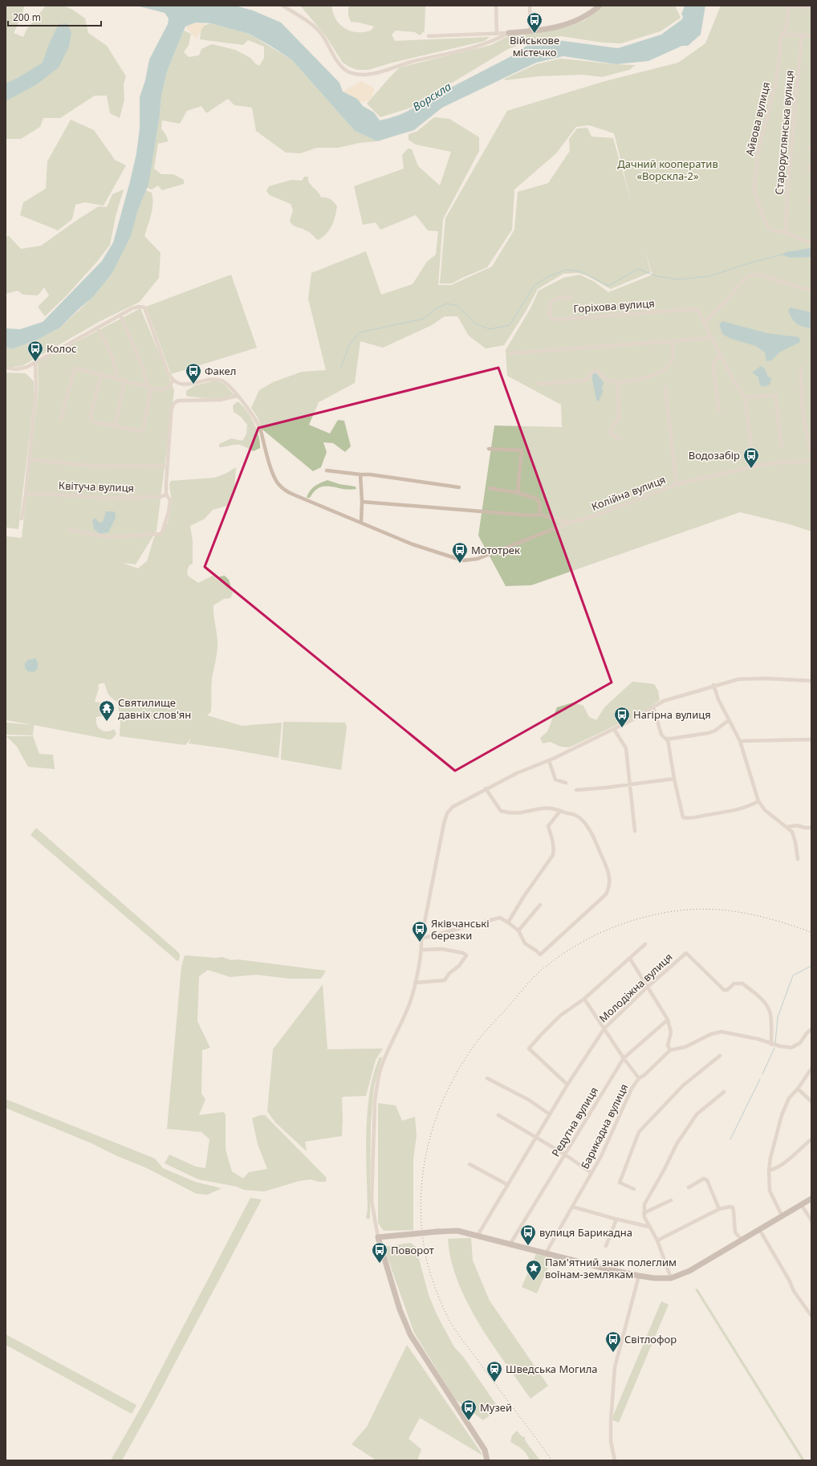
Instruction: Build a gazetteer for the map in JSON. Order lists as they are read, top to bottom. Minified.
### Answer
{"streets":{"street":["Айвова вулиця","Староруслянська вулиця","Горіхова вулиця","Квітуча вулиця","Колійна вулиця","Молодіжна вулиця","Редутна вулиця","Барикадна вулиця"]},"crossings":[["Айвова вулиця","Староруслянська вулиця"]],"water":["Ворскла"],"parks":["Дачний кооператив «Ворскла-2»"],"places":{"bus stop":["Військове містечко","Колос","Факел","Водозабір","Мототрек","Нагірна вулиця","Яківчанські березки","вулиця Барикадна","Поворот","Світлофор","Музей"],"temple":["Святилище давніх слов'ян"],"place":["Пам'ятний знак полеглим воїнам-землякам"],"station":["Шведська Могила"]},"scale_bar":"200 m"}
